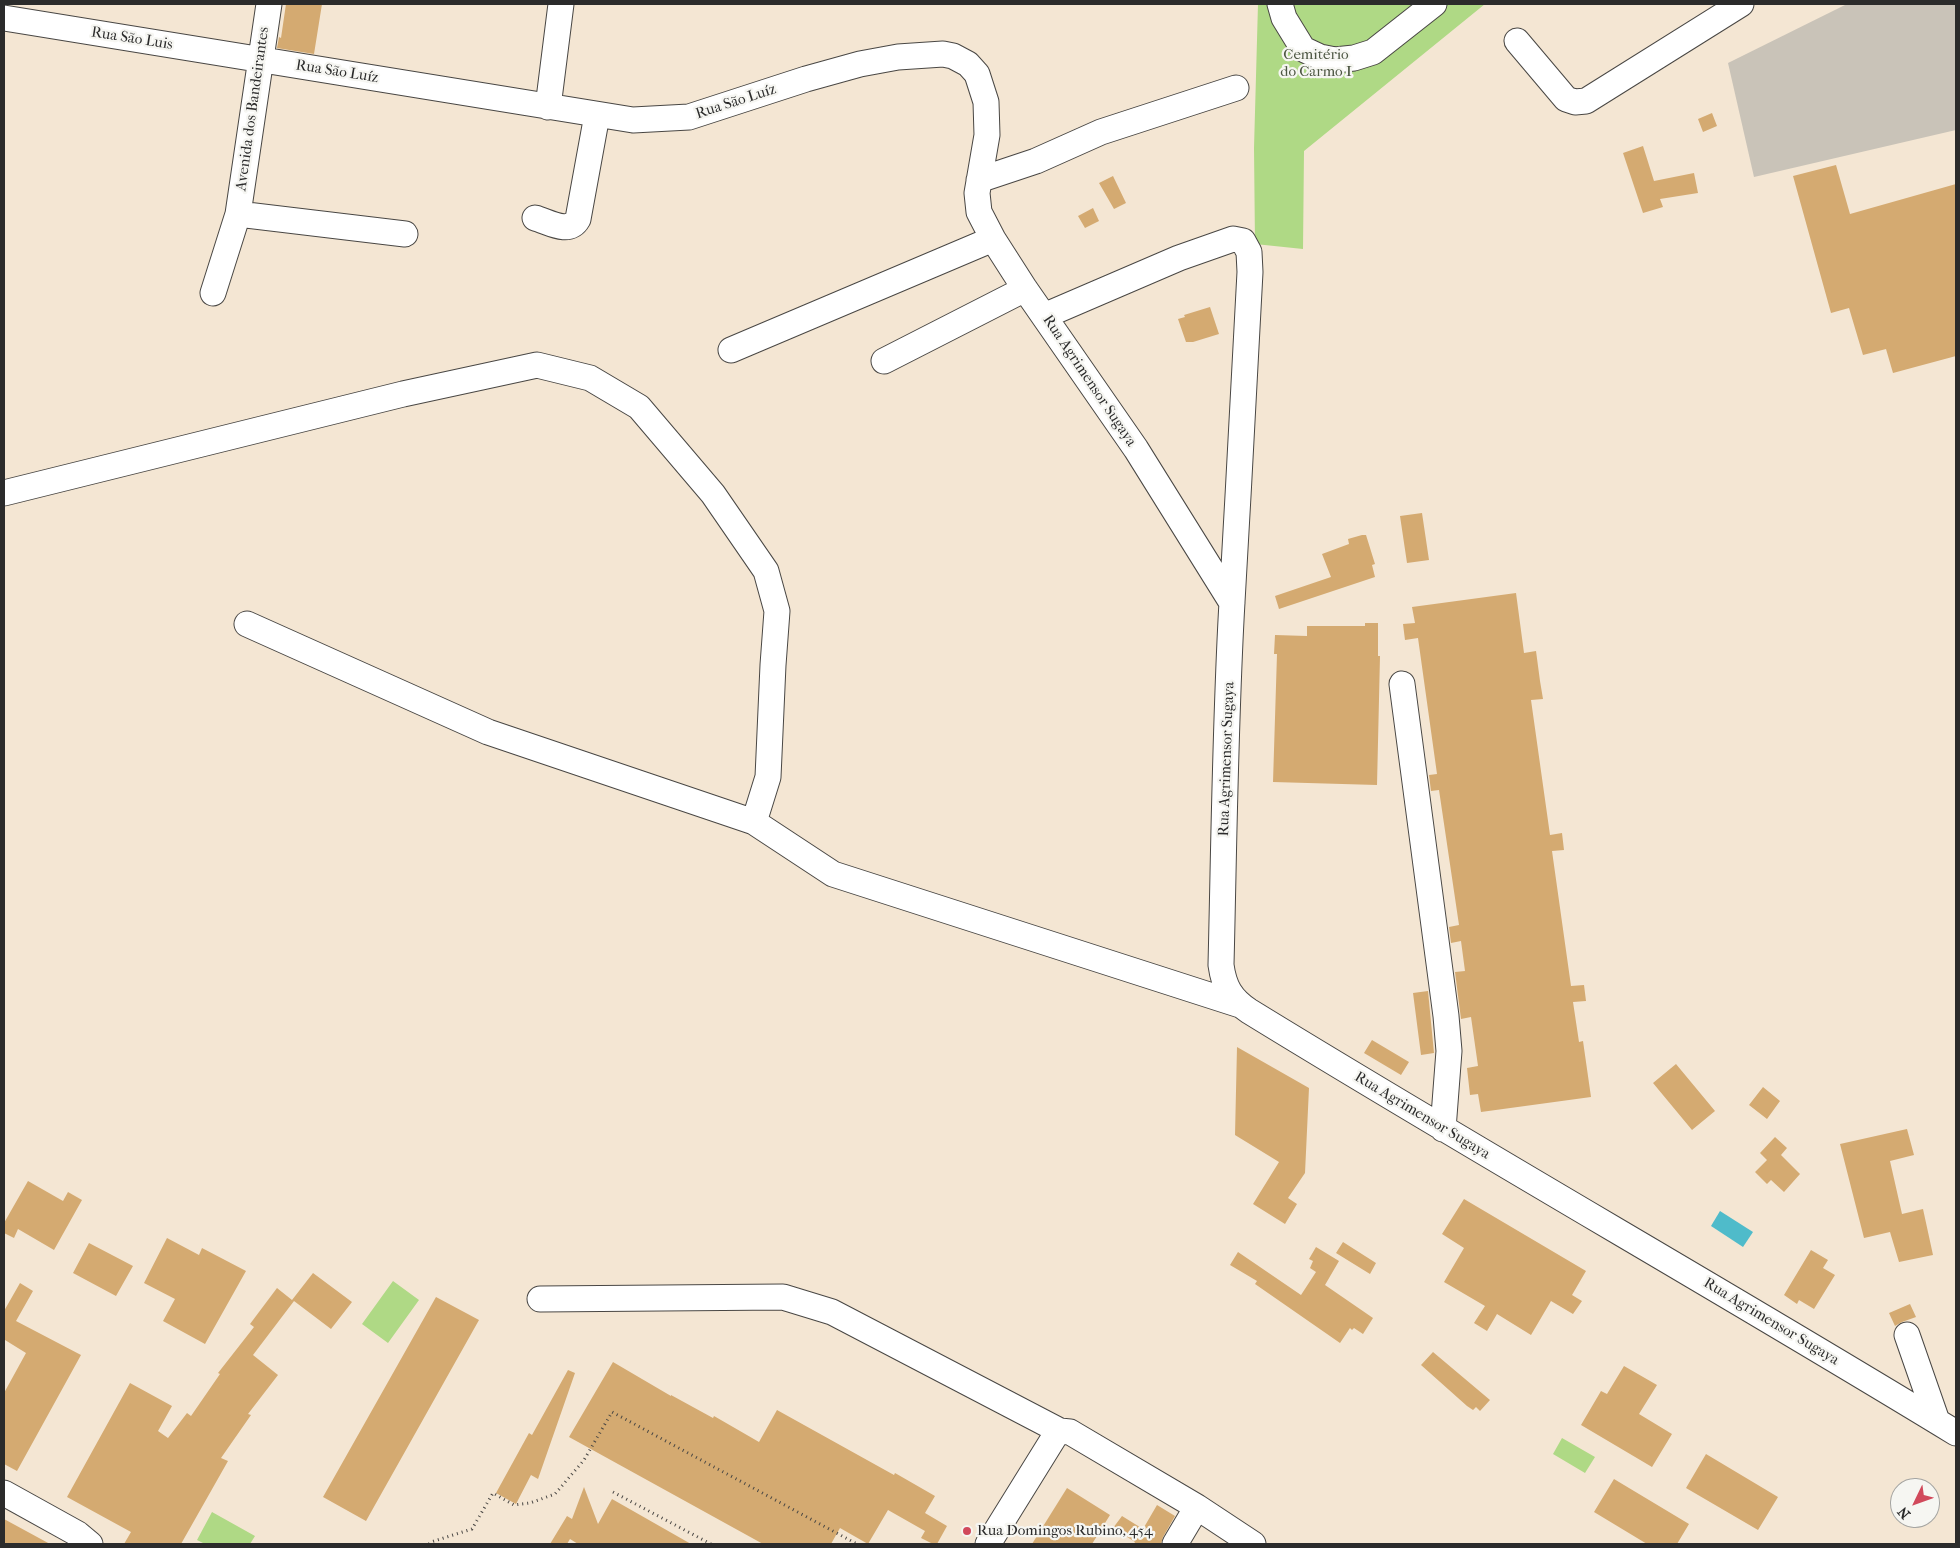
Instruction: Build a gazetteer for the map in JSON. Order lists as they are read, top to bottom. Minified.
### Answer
{"streets":{"street":["Rua São Luis","Rua São Luíz","Avenida dos Bandeirantes","Rua Agrimensor Sugaya"]},"crossings":[["Rua São Luis","Rua São Luíz"],["Rua São Luis","Avenida dos Bandeirantes"],["Rua São Luíz","Avenida dos Bandeirantes"],["Rua São Luíz","Rua Agrimensor Sugaya"]],"parks":["Cemitério do Carmo I"],"places":["Rua Domingos Rubino, 454"],"north":"bottom left"}
